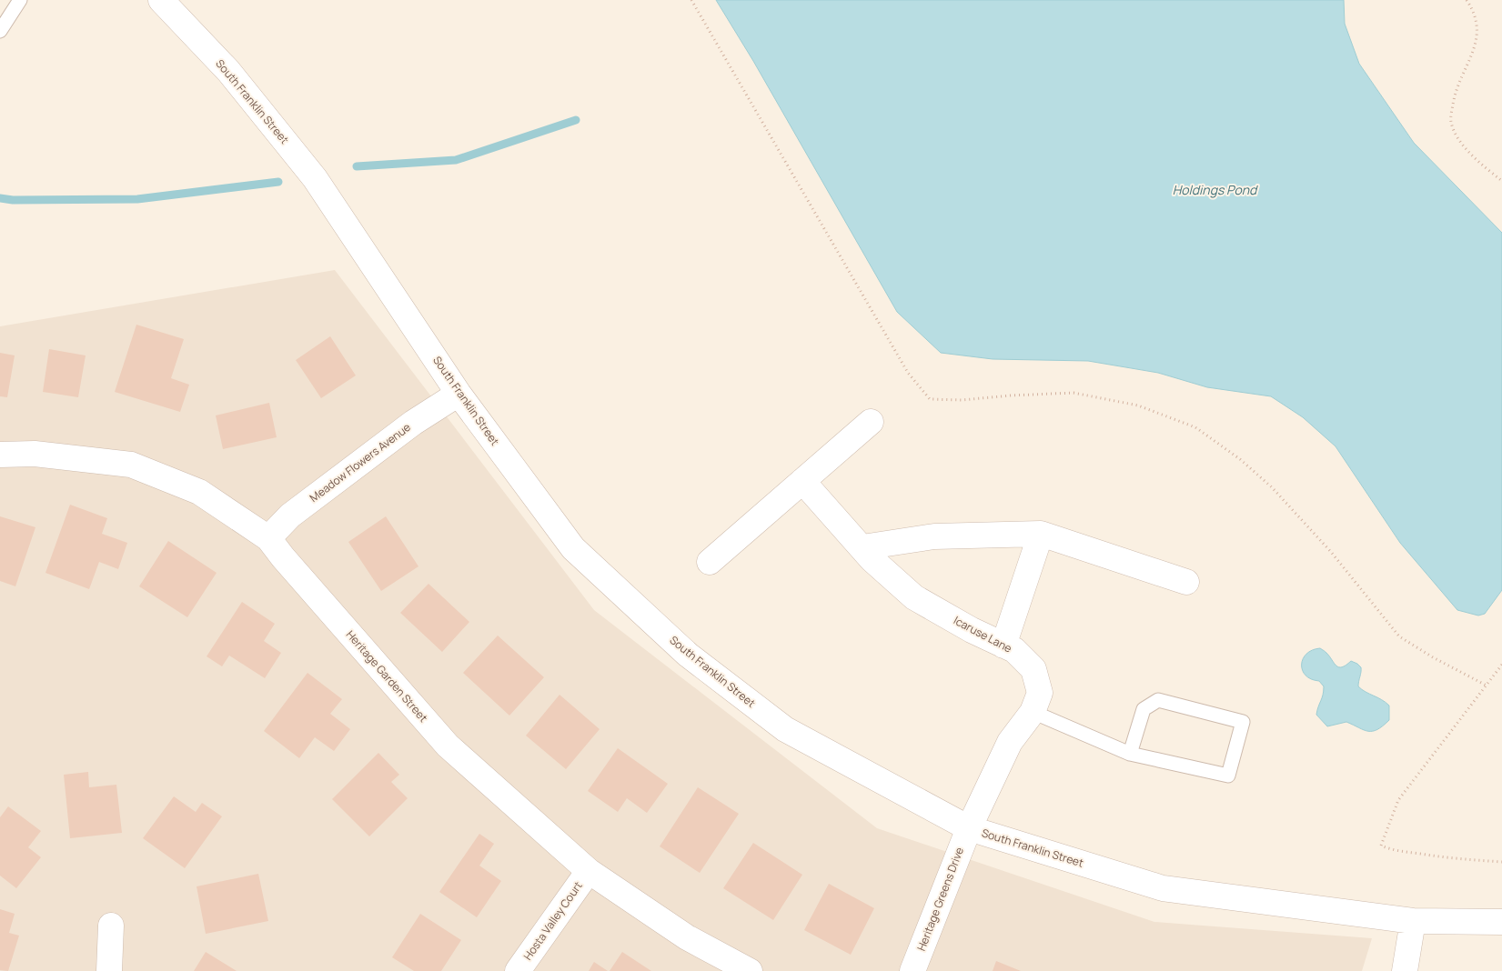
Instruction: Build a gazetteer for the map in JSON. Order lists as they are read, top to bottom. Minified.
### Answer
{"streets":{"street":["South Franklin Street","Meadow Flowers Avenue","Icaruse Lane","Heritage Garden Street","Heritage Greens Drive","Hosta Valley Court"]},"crossings":[["South Franklin Street","Meadow Flowers Avenue"],["South Franklin Street","Icaruse Lane"],["South Franklin Street","Heritage Greens Drive"],["Meadow Flowers Avenue","Heritage Garden Street"],["Icaruse Lane","Heritage Greens Drive"],["Heritage Garden Street","Hosta Valley Court"]],"water":["Holdings Pond"]}
